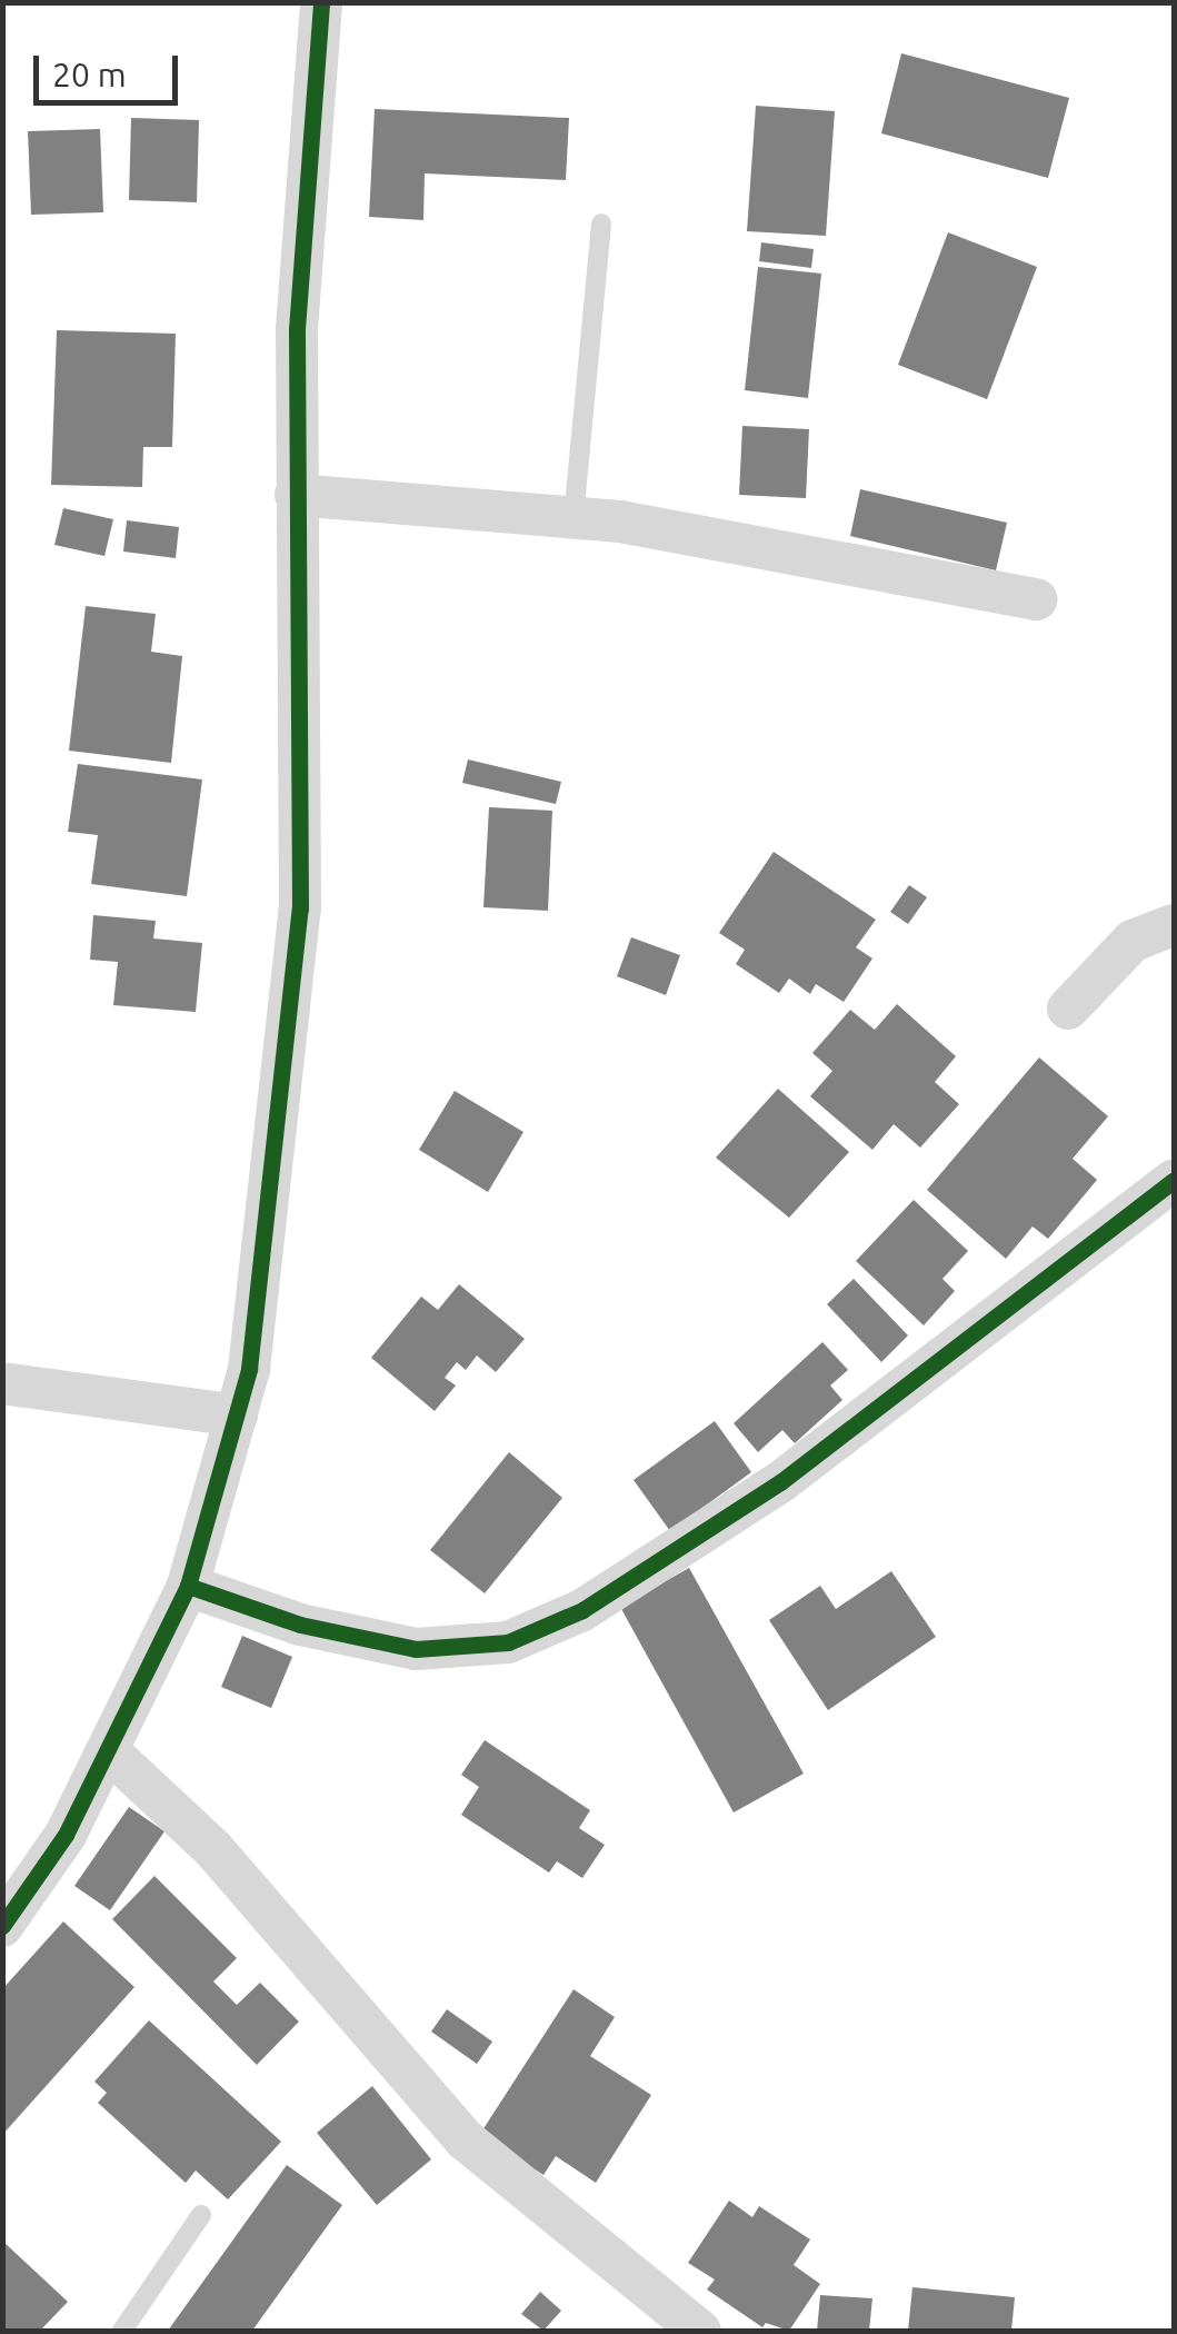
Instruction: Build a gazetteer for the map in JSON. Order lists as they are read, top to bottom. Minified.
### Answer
{"scale_bar":"20 m"}
